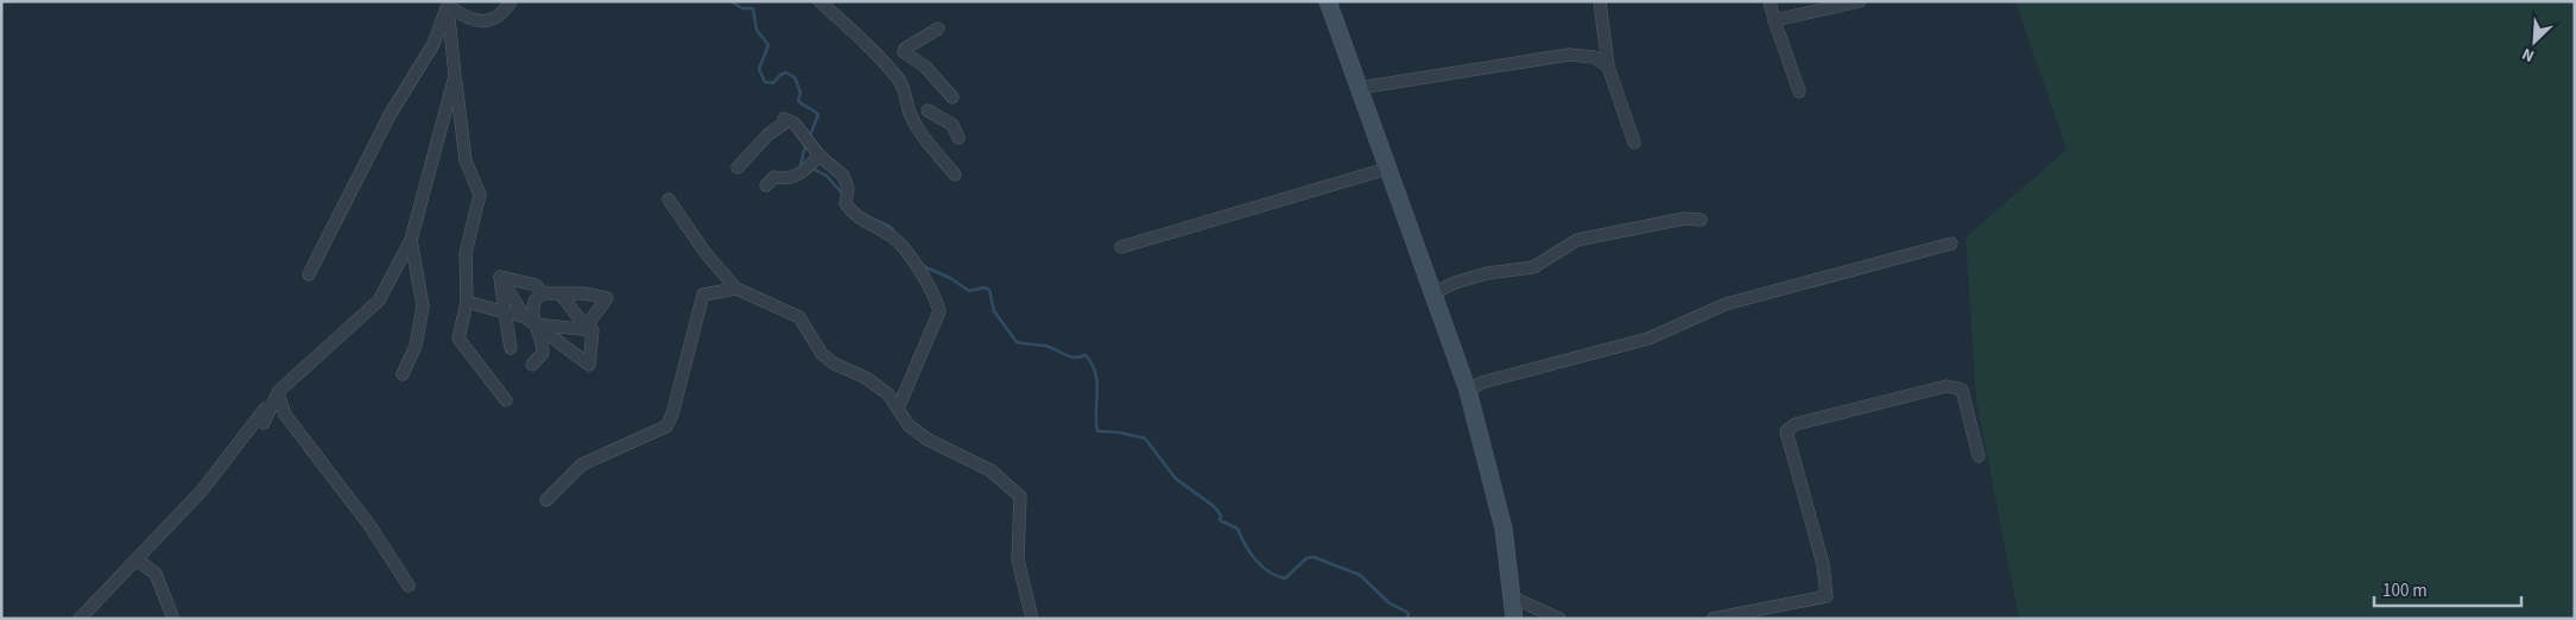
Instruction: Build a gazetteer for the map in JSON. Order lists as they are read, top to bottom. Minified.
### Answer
{"scale_bar":"100 m","north":"bottom left"}
